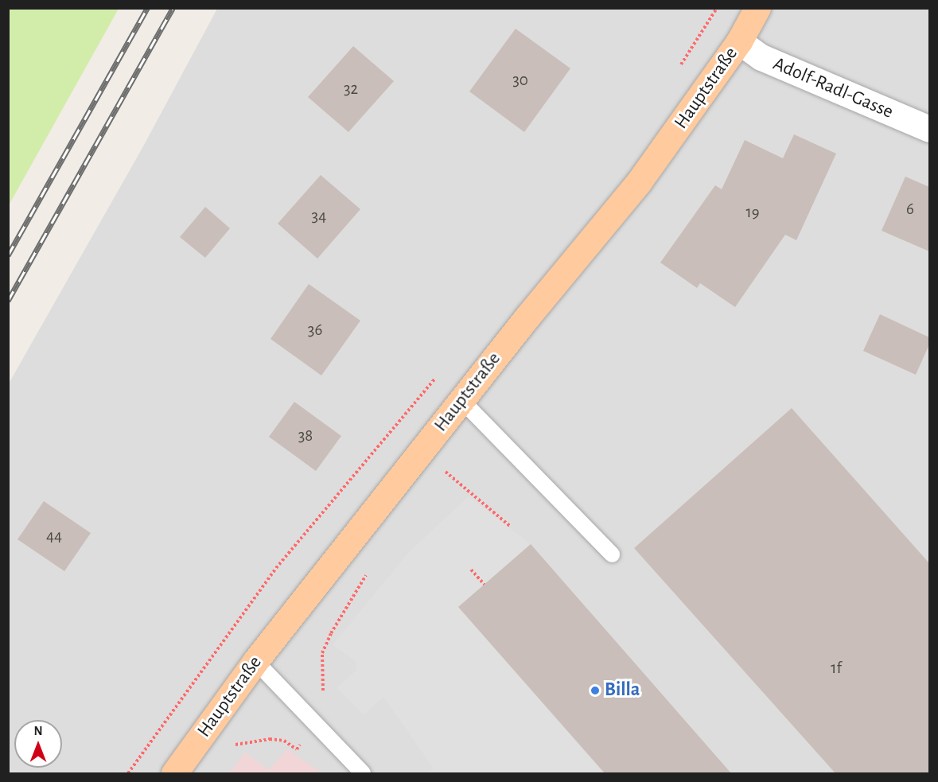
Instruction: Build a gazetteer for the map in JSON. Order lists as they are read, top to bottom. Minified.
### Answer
{"streets":{"main road":["Hauptstraße"],"street":["Adolf-Radl-Gasse"]},"crossings":[["Hauptstraße","Adolf-Radl-Gasse"]],"places":["Billa"],"house_numbers":["30","32","6","19","34","36","38","44","1f"],"north":"top"}
